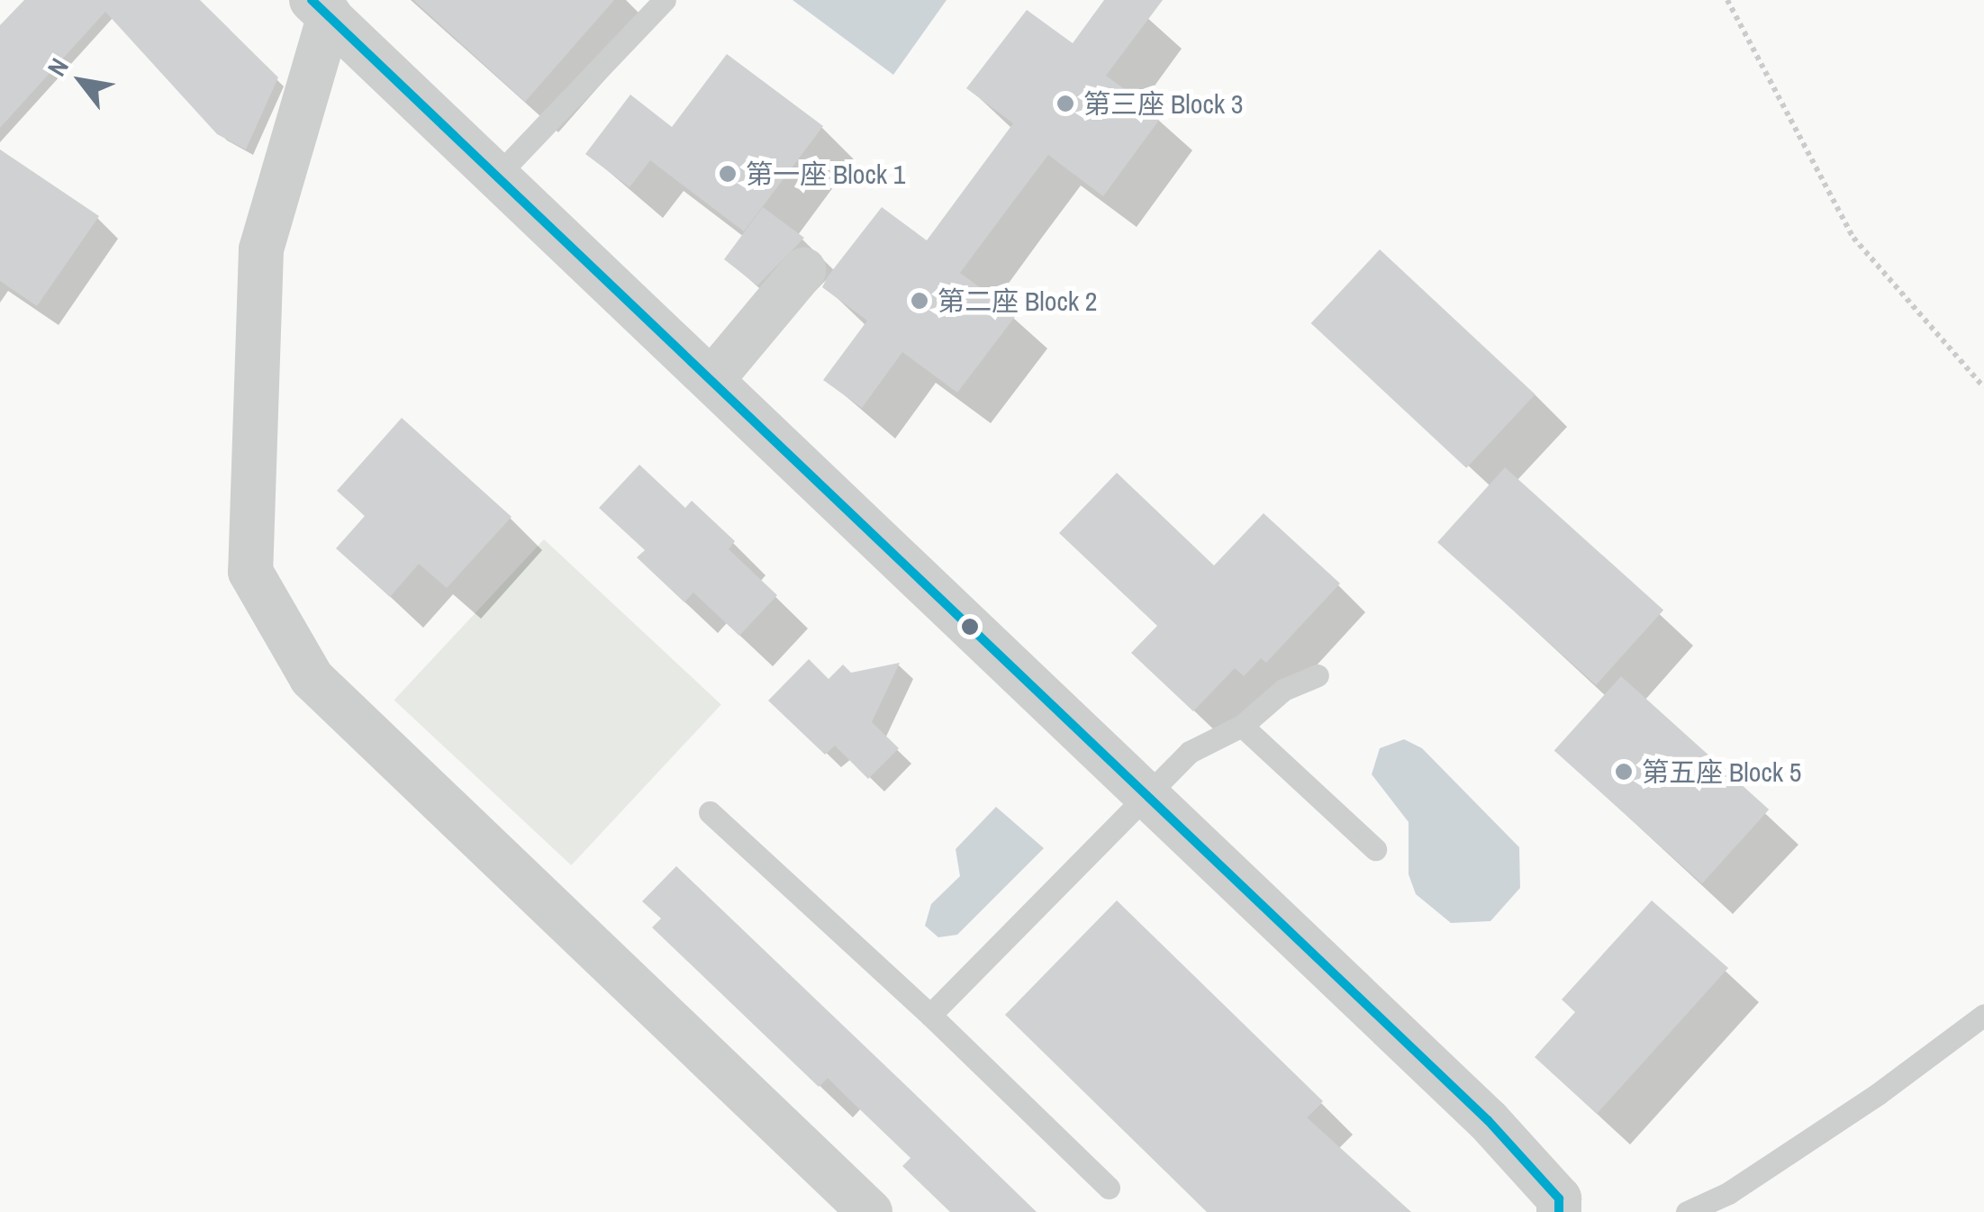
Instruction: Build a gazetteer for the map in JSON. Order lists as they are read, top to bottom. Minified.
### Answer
{"places":["第三座 Block 3","第一座 Block 1","第二座 Block 2","第五座 Block 5"],"north":"top left"}
